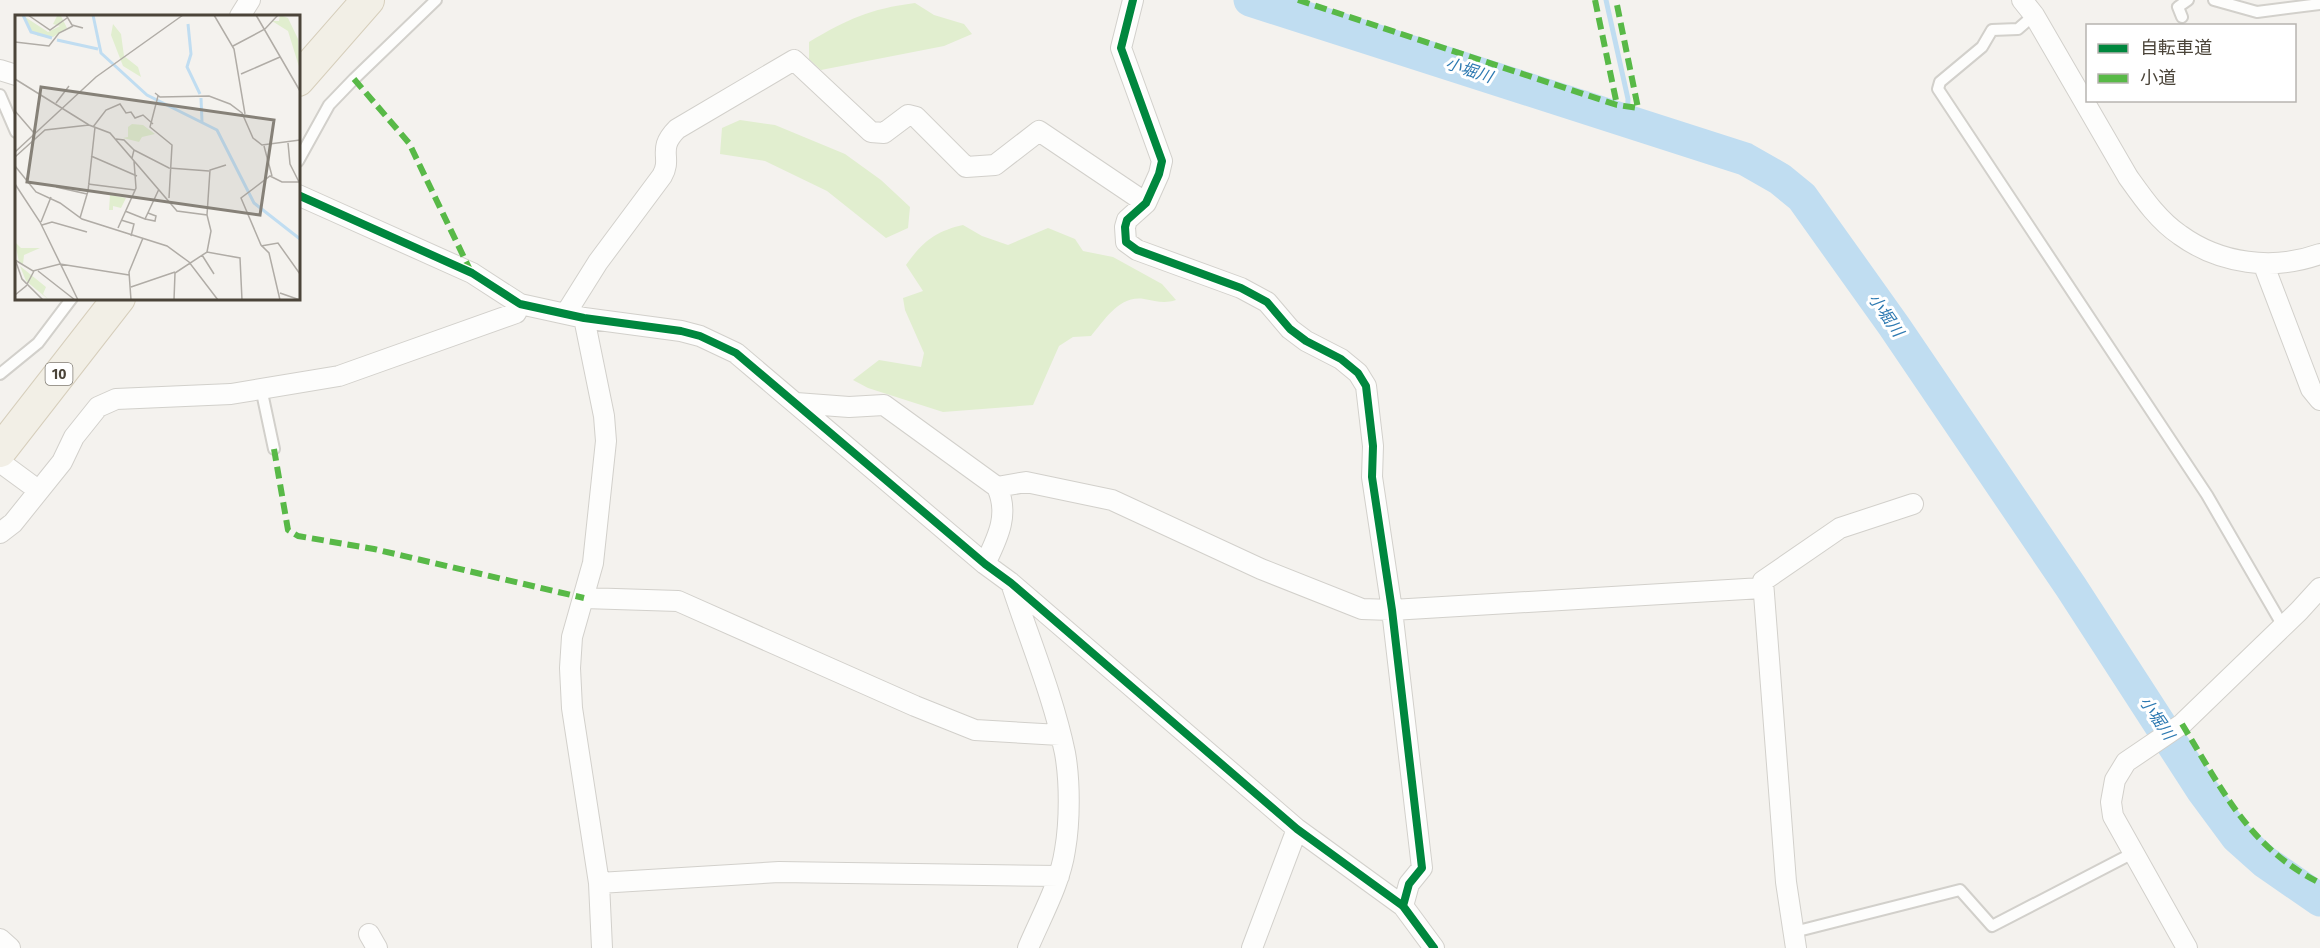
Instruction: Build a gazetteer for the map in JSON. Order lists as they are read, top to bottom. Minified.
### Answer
{"streets":{"main road":["10"]},"water":["小堀川"],"legend":["自転車道","小道"]}
